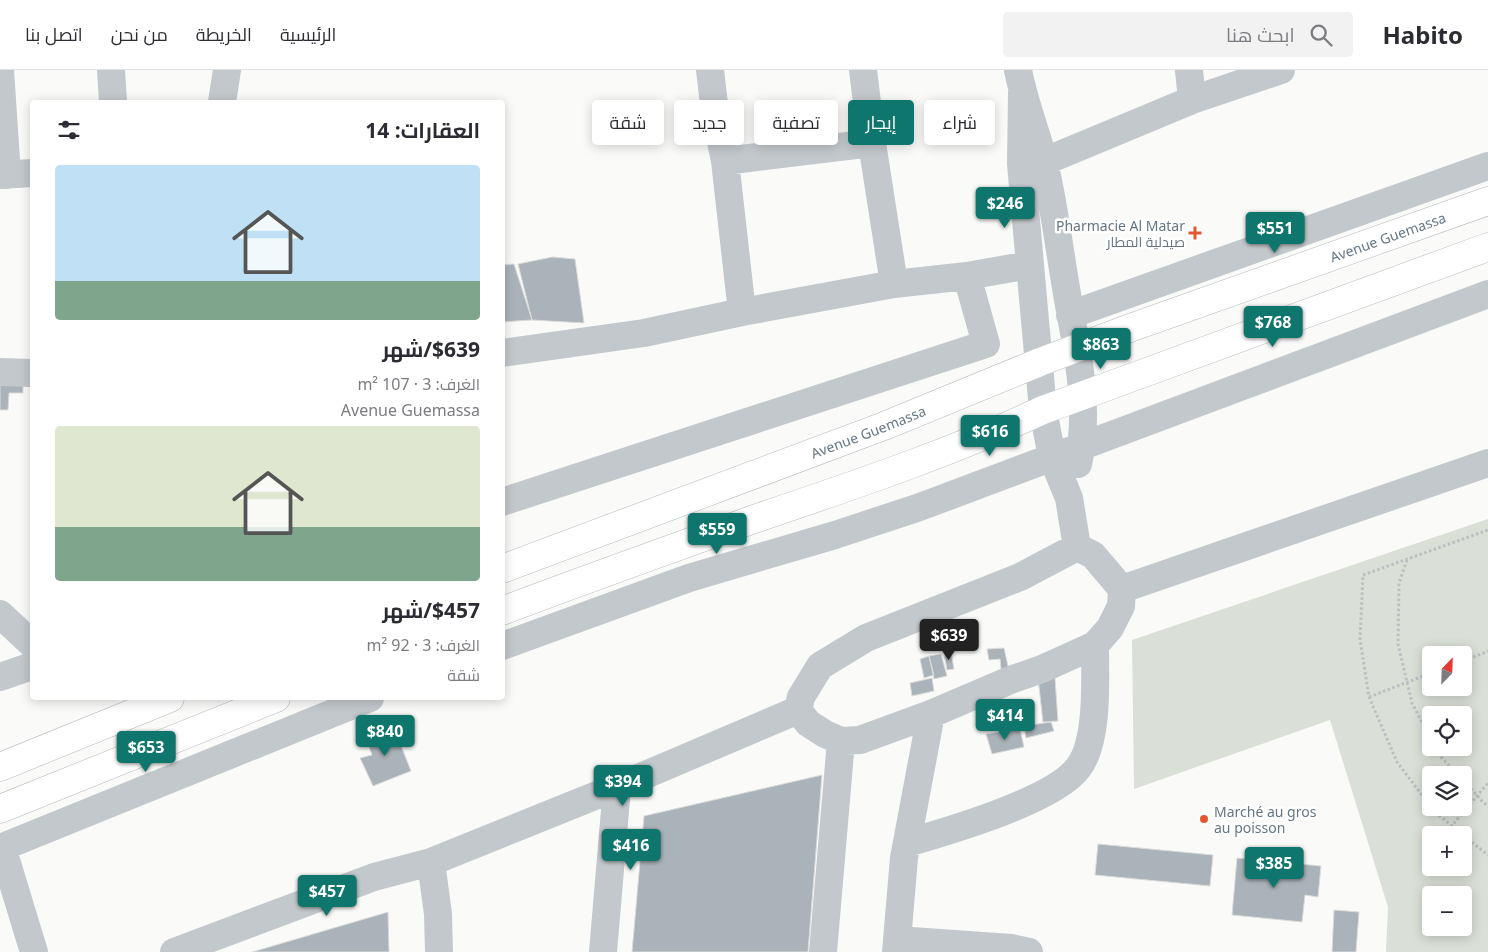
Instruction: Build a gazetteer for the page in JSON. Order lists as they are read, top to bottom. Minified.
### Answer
{"streets":{"main road":["Avenue Guemassa"]},"places":{"health":["Pharmacie Al Matar صيدلية المطار"],"other":["Marché au gros au poisson"]},"north":"top right","page":{"header":"Habito","search":"ابحث هنا","nav":["الرئيسية","الخريطة","من نحن","اتصل بنا"],"chip":["شراء","إيجار","تصفية","جديد","شقة"],"heading":"العقارات: 14","list":[{"name":"$639/شهر","note":"الغرف: 3 · 107 m² · Avenue Guemassa"},{"name":"$457/شهر","note":"الغرف: 3 · 92 m² · شقة"}],"price":["$246","$551","$768","$863","$616","$559","$639","$414","$840","$653","$394","$416","$385","$457"],"map_buttons":["+","−"]}}
